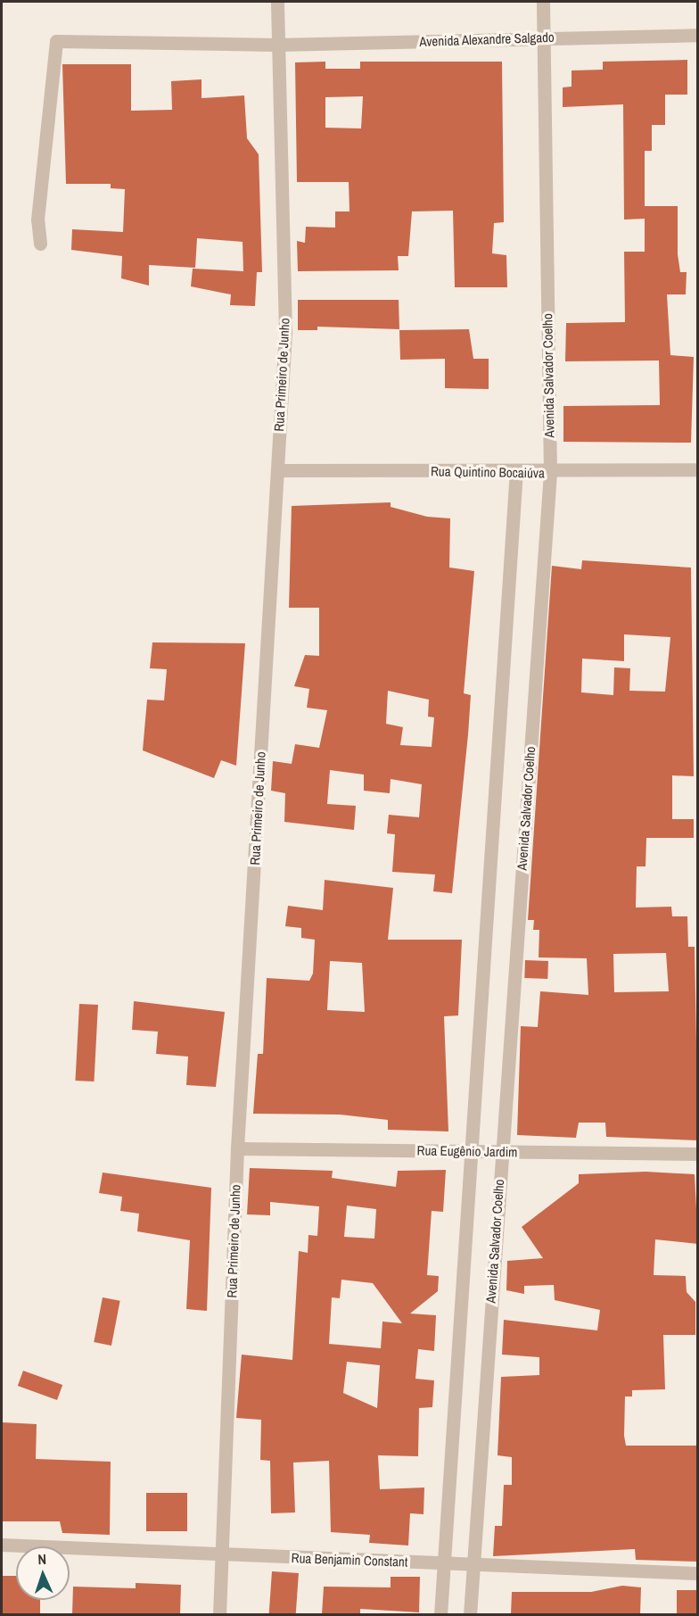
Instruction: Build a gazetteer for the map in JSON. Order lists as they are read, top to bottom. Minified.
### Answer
{"streets":{"street":["Avenida Alexandre Salgado","Rua Primeiro de Junho","Avenida Salvador Coelho","Rua Quintino Bocaiúva","Rua Eugênio Jardim","Rua Benjamin Constant"]},"crossings":[["Avenida Alexandre Salgado","Rua Primeiro de Junho"],["Avenida Alexandre Salgado","Avenida Salvador Coelho"],["Rua Primeiro de Junho","Rua Quintino Bocaiúva"],["Rua Primeiro de Junho","Rua Eugênio Jardim"],["Rua Primeiro de Junho","Rua Benjamin Constant"],["Avenida Salvador Coelho","Rua Quintino Bocaiúva"],["Avenida Salvador Coelho","Rua Eugênio Jardim"],["Avenida Salvador Coelho","Rua Benjamin Constant"]],"north":"top"}
